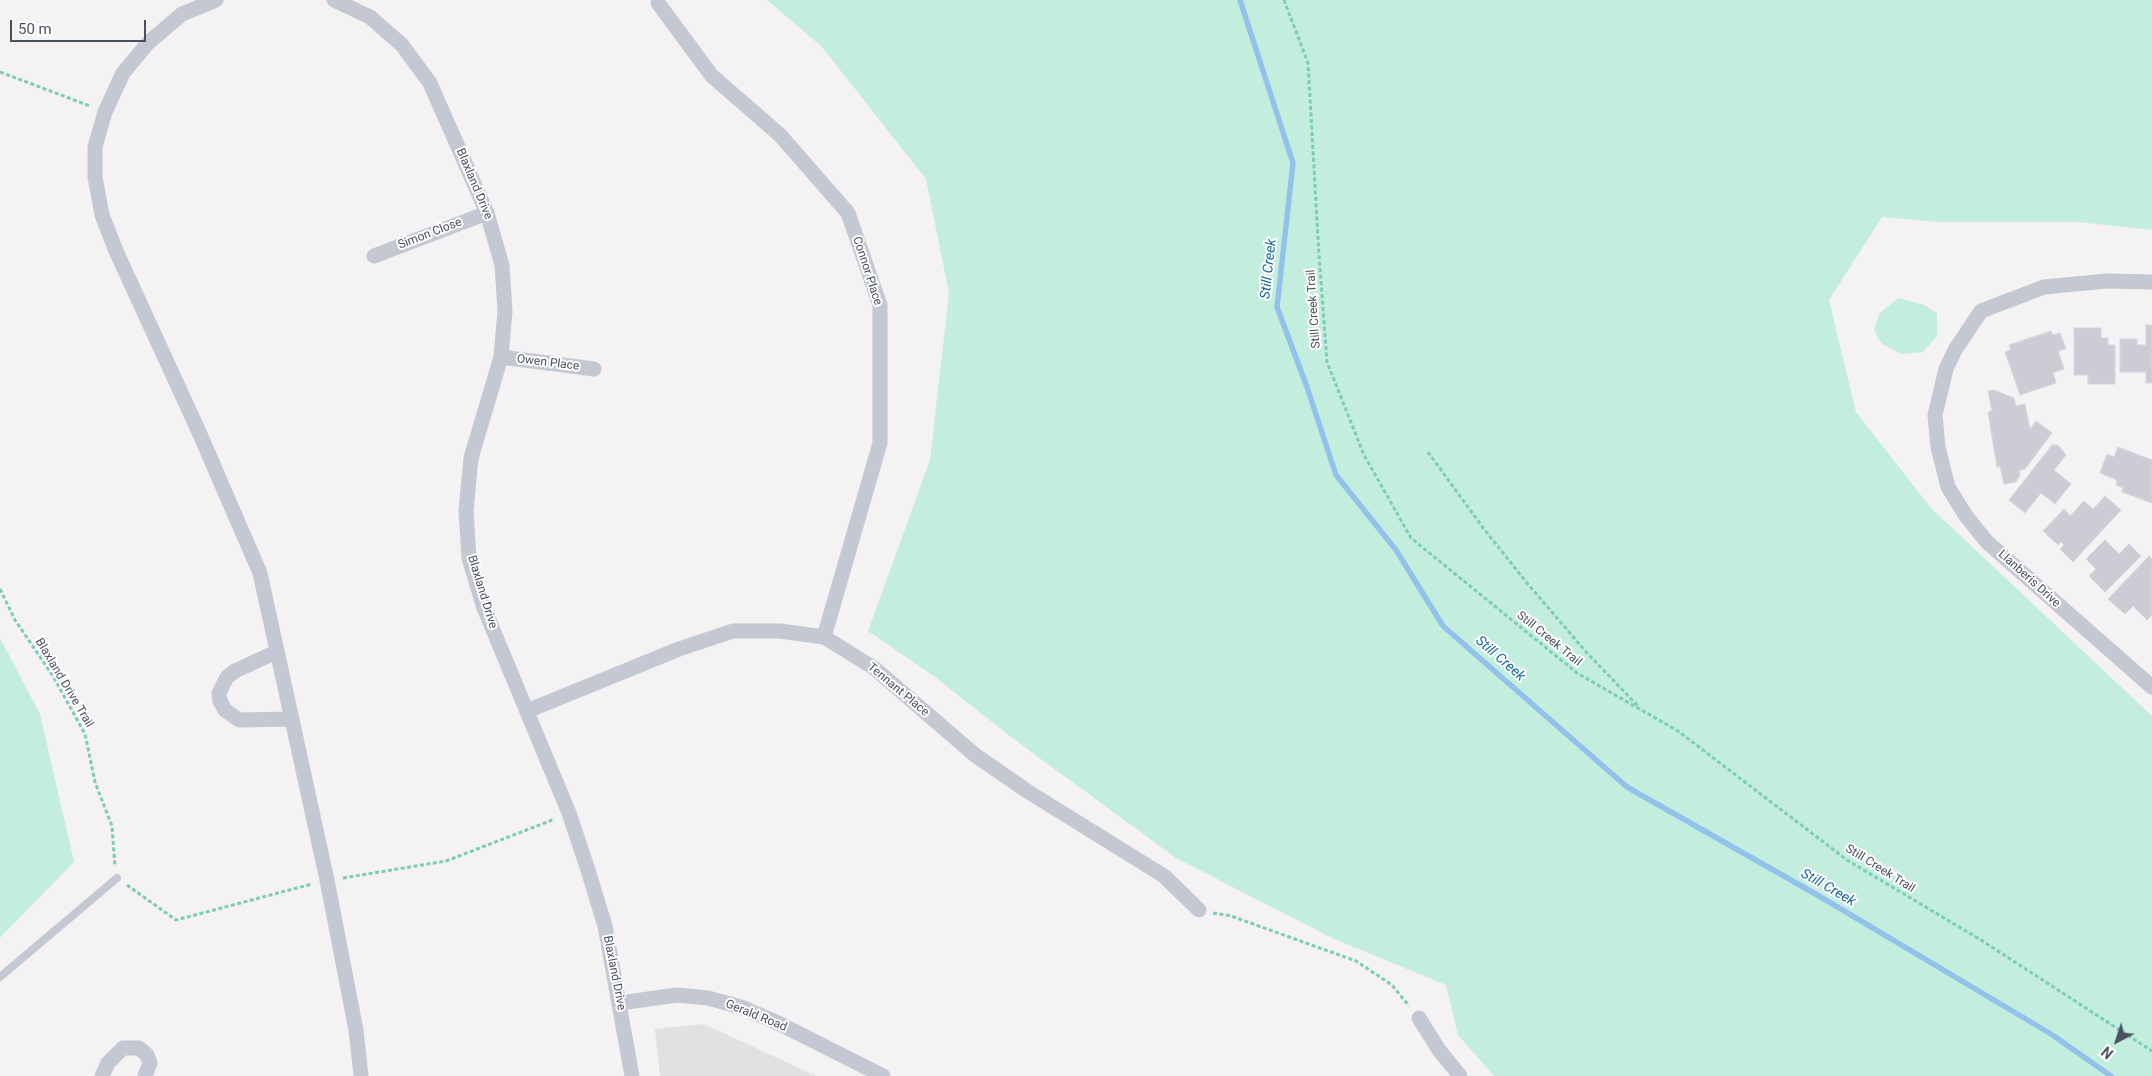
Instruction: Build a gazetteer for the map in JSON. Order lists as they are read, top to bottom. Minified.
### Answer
{"streets":{"street":["Blaxland Drive","Simon Close","Connor Place","Owen Place","Llanberis Drive","Tennant Place","Gerald Road"],"path":["Still Creek Trail","Blaxland Drive Trail"]},"crossings":[["Blaxland Drive","Simon Close"],["Blaxland Drive","Owen Place"],["Blaxland Drive","Tennant Place"],["Blaxland Drive","Gerald Road"],["Connor Place","Tennant Place"]],"water":["Still Creek"],"scale_bar":"50 m","north":"bottom left"}
